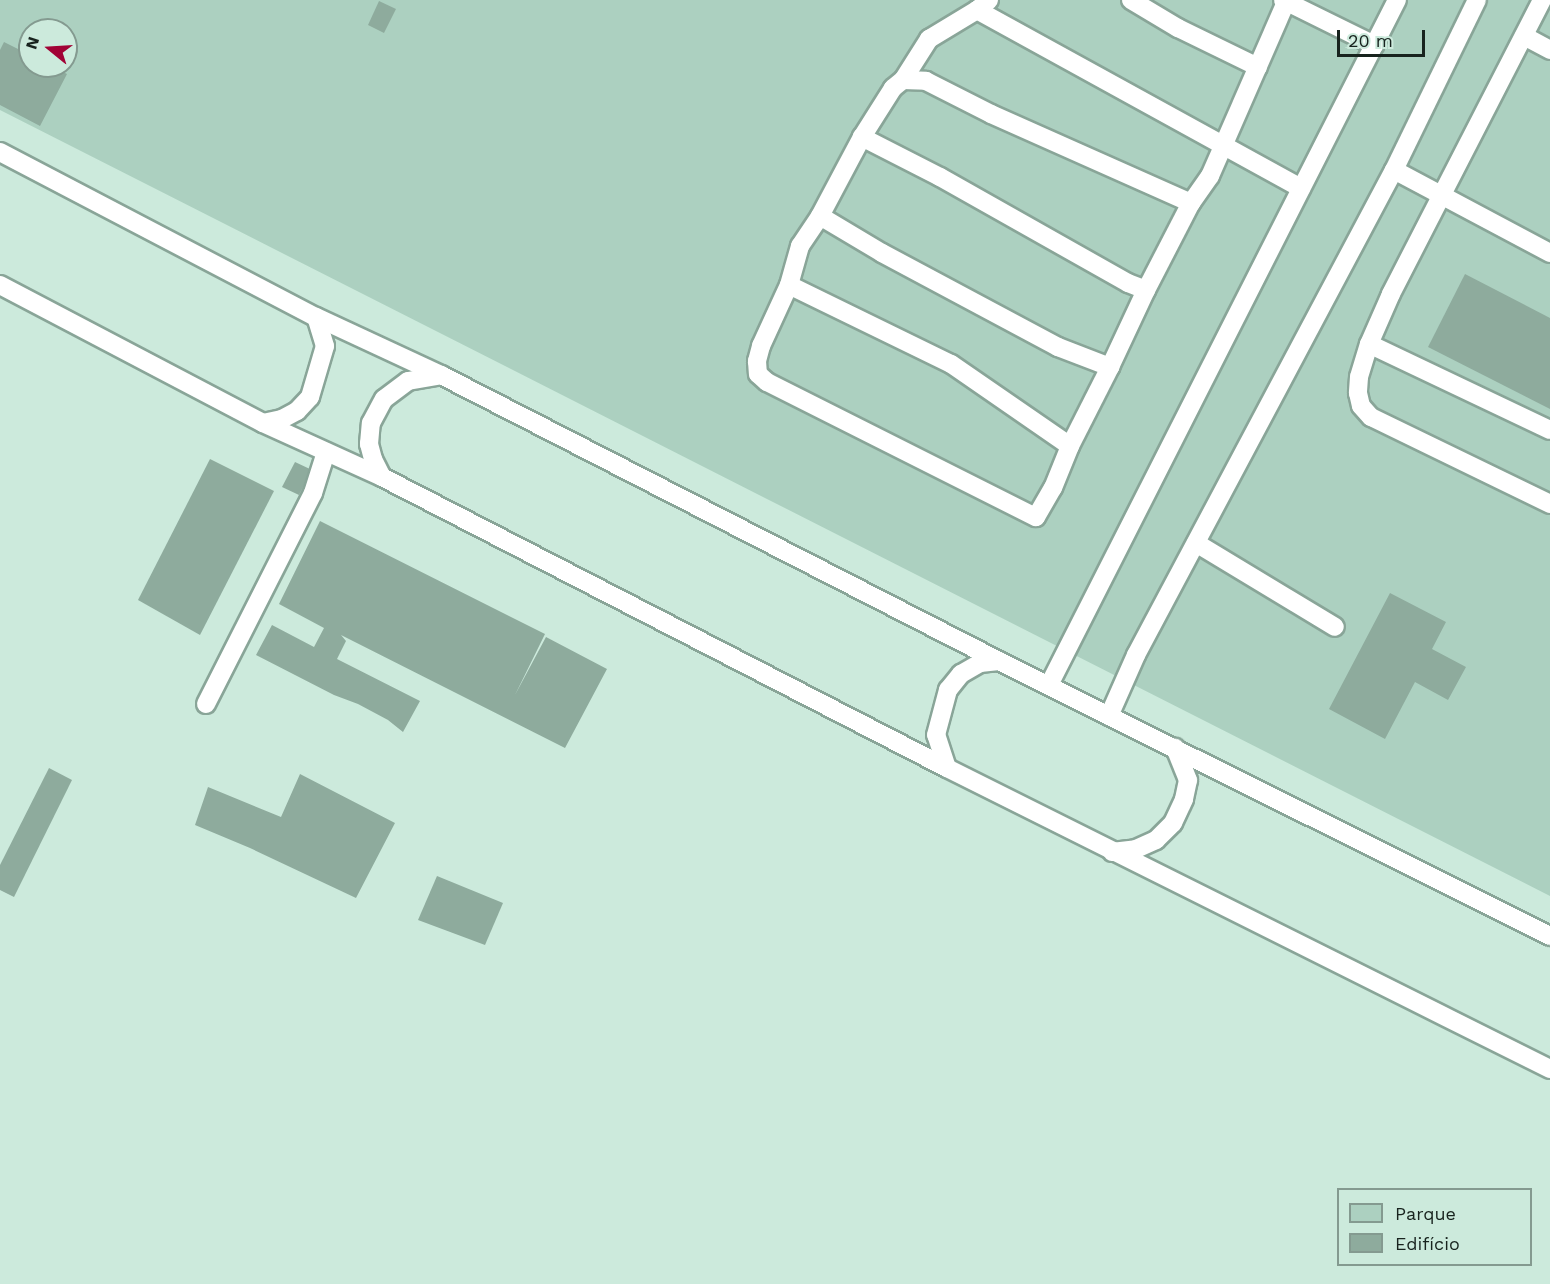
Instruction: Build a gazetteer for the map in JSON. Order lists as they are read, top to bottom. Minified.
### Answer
{"legend":["Parque","Edifício"],"scale_bar":"20 m","north":"left"}
